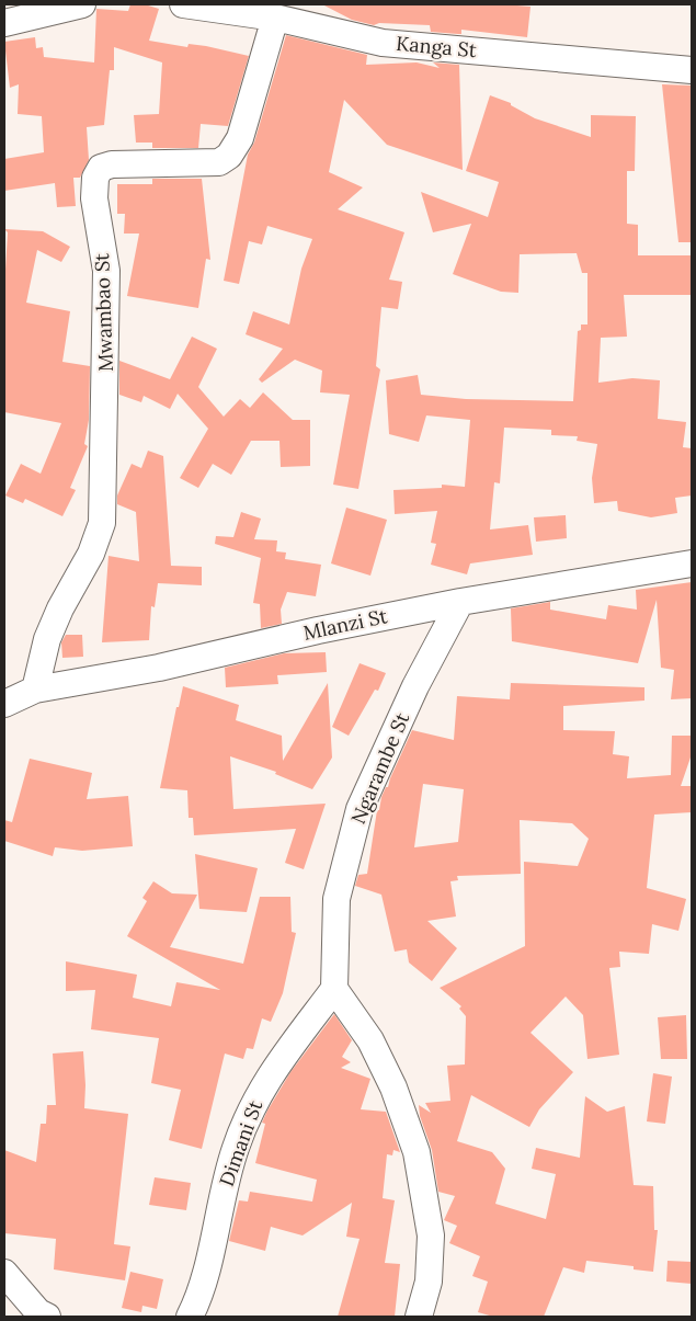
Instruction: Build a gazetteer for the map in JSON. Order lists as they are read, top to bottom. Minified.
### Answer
{"streets":{"street":["Kanga St","Mwambao St","Mlanzi St","Ngarambe St","Dimani St"]},"crossings":[["Kanga St","Mwambao St"],["Mwambao St","Mlanzi St"],["Mlanzi St","Ngarambe St"],["Ngarambe St","Dimani St"]]}
